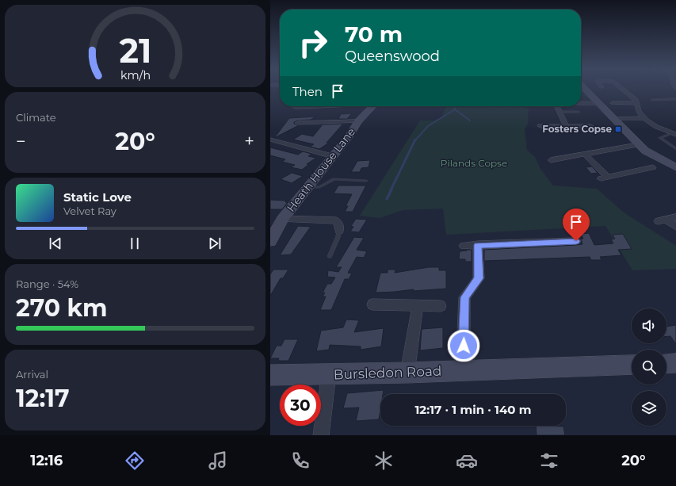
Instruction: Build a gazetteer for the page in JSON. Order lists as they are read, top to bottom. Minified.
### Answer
{"streets":{"street":["Heath House Lane","Bursledon Road"]},"parks":["Pilands Copse"],"places":{"transit":["Fosters Copse"]},"page":{"turn":["70 m","Queenswood"],"then":"Then","tile":["Climate",["Range · 54%","270 km"],["Arrival","12:17"]],"heat":["−","20°","+"],"song":["Static Love","Velvet Ray"],"limit":"30","trip":"12:17 · 1 min · 140 m","tabs":["12:16","20°"],"gauge":["21","km/h"]}}
